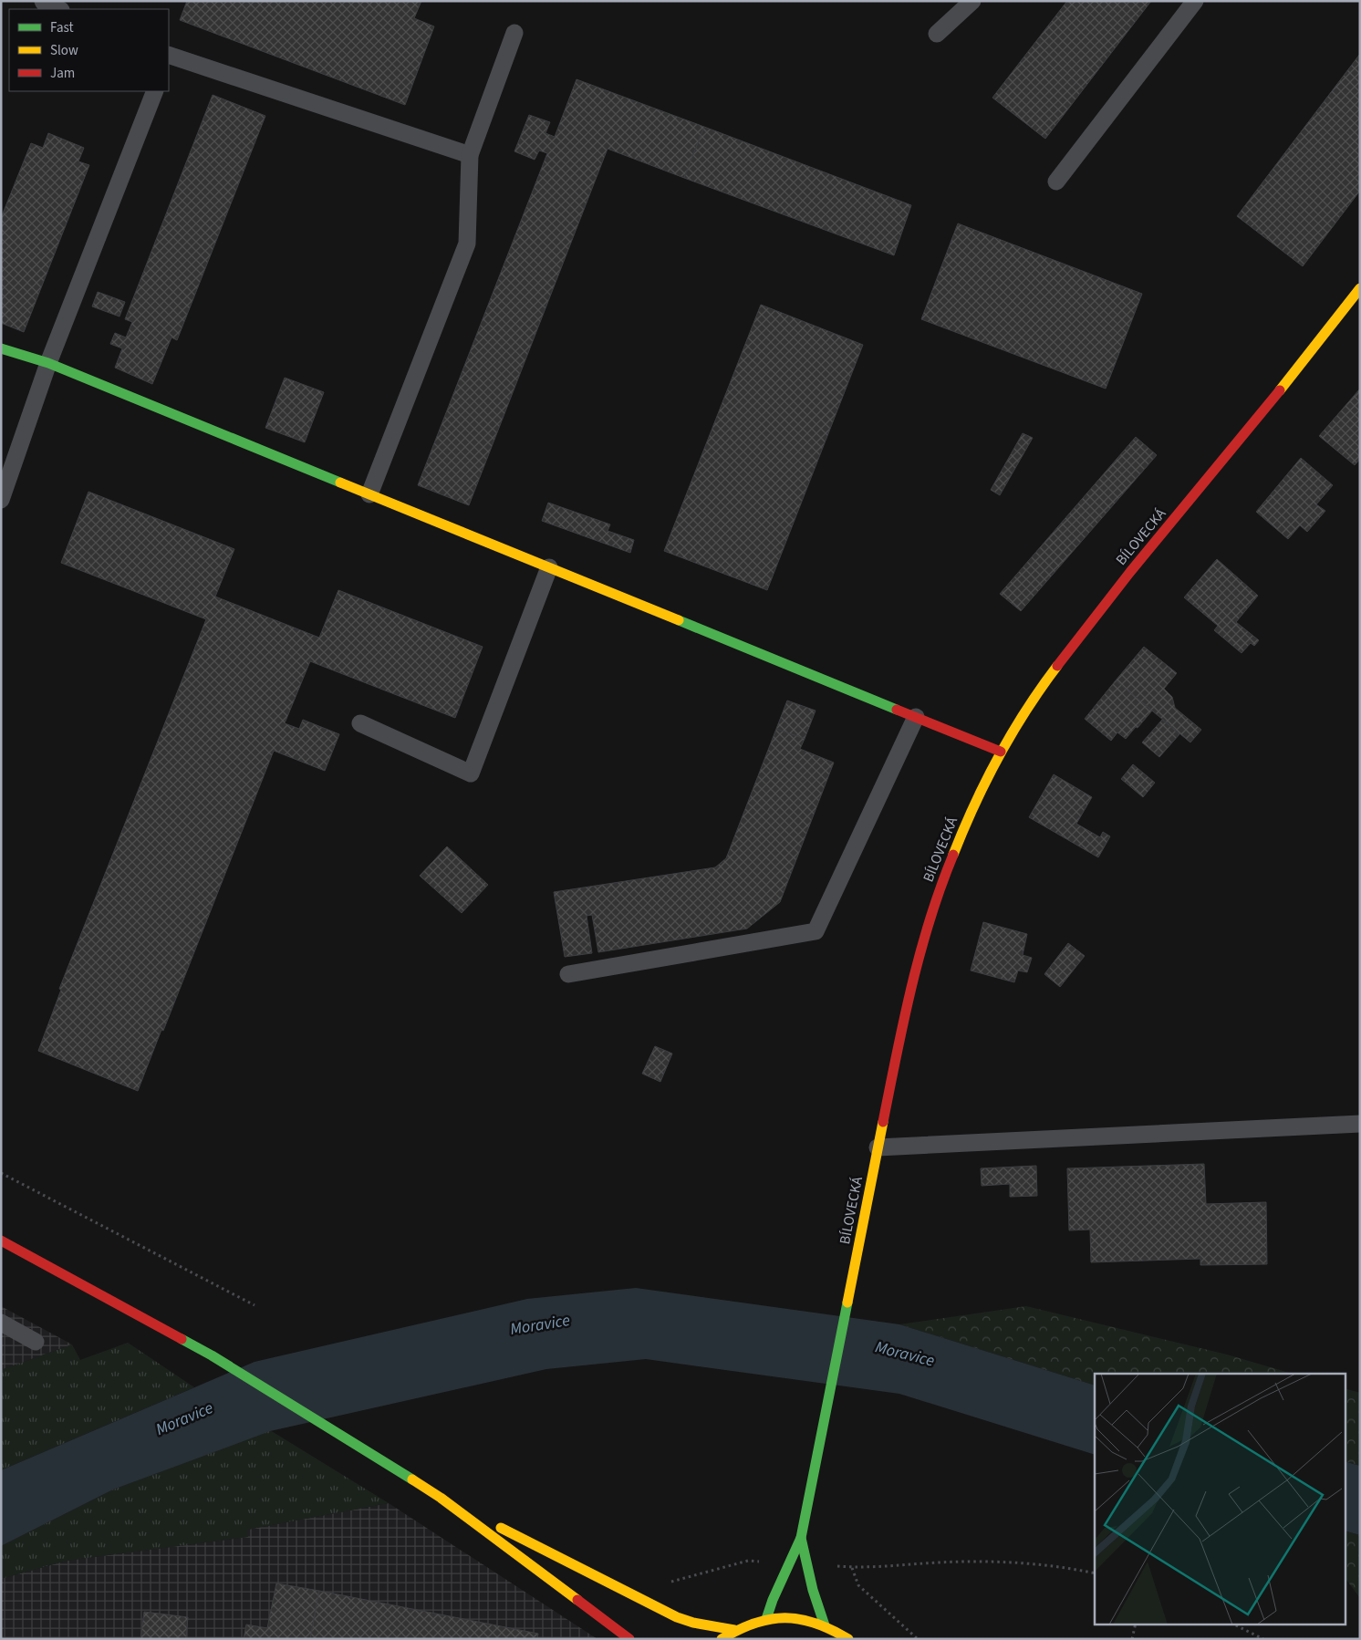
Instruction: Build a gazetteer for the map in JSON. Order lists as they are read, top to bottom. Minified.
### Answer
{"streets":{"main road":["BÍLOVECKÁ"]},"water":["Moravice"],"legend":["Fast","Slow","Jam"]}
